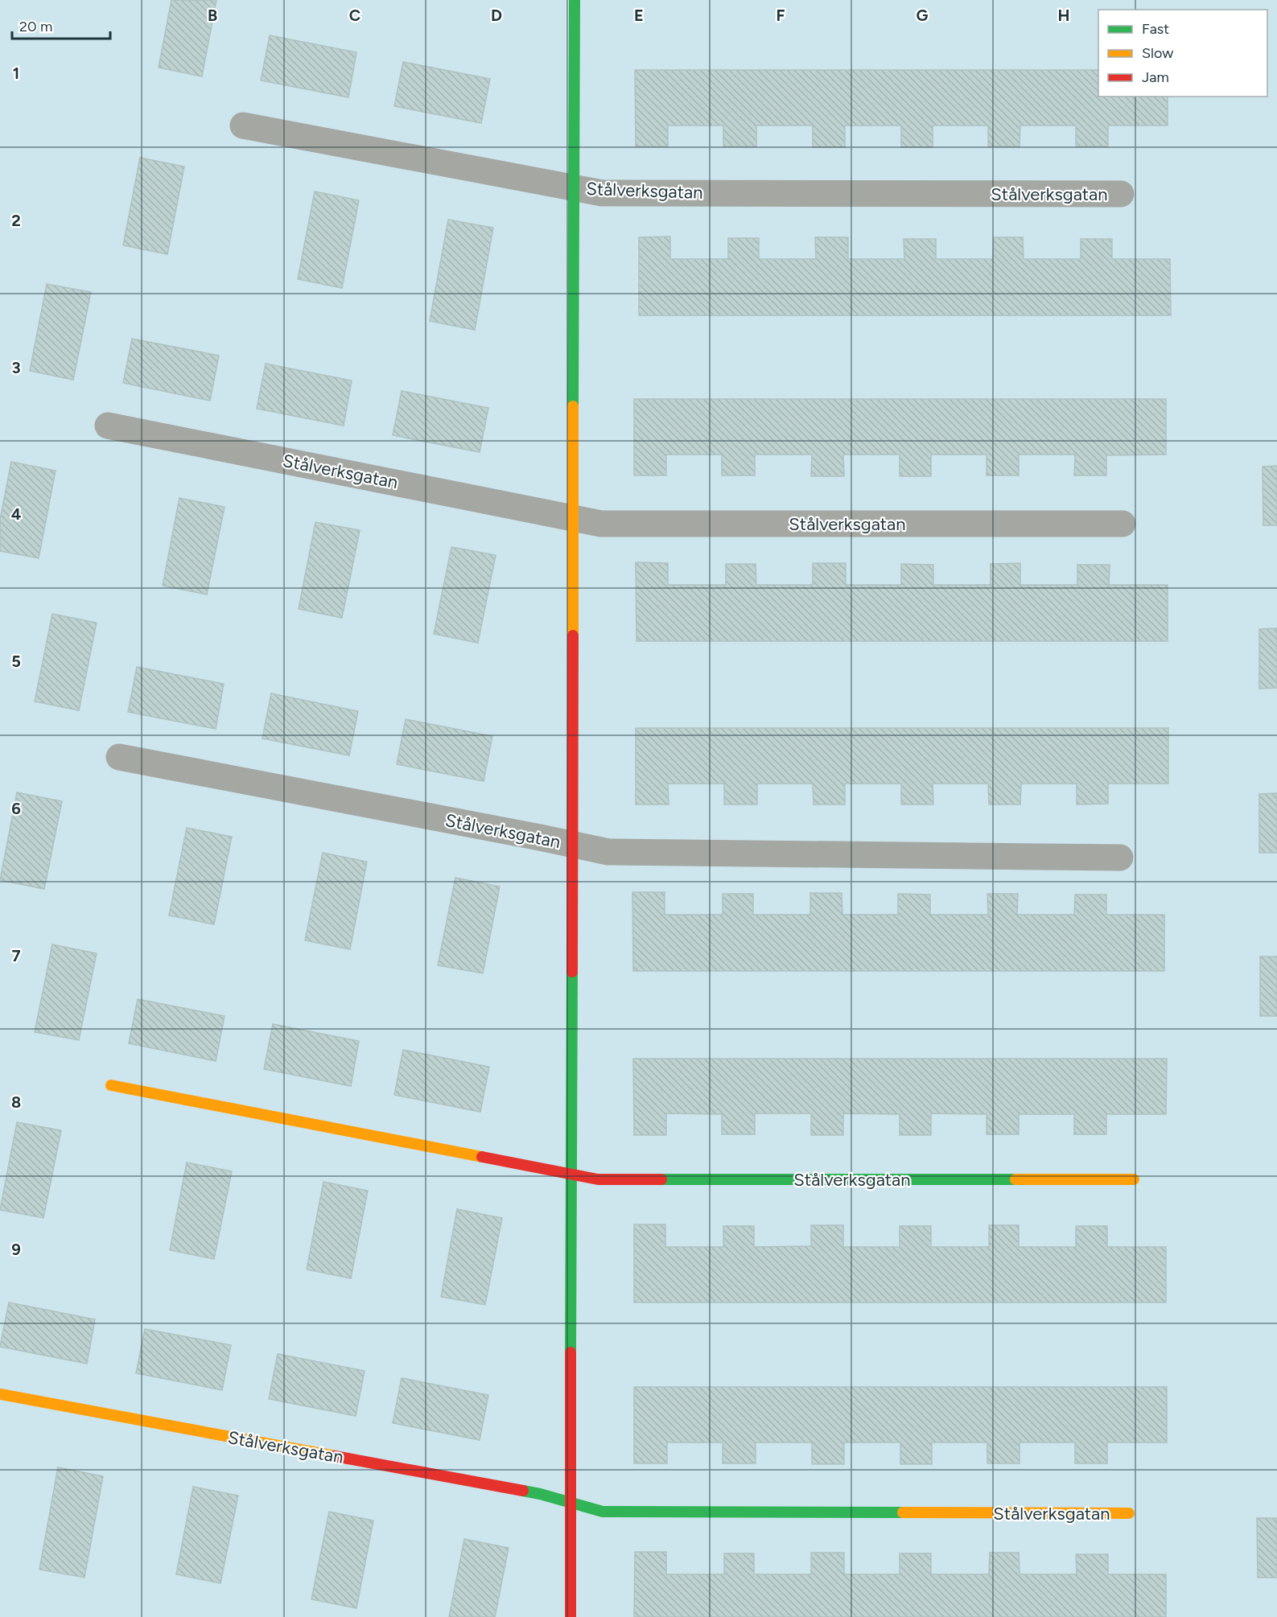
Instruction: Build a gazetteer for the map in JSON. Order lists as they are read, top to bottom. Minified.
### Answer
{"streets":{"street":["Stålverksgatan"]},"legend":["Fast","Slow","Jam"],"scale_bar":"20 m","grid":{"columns":["B","C","D","E","F","G","H"],"rows":["1","2","3","4","5","6","7","8","9"]}}
